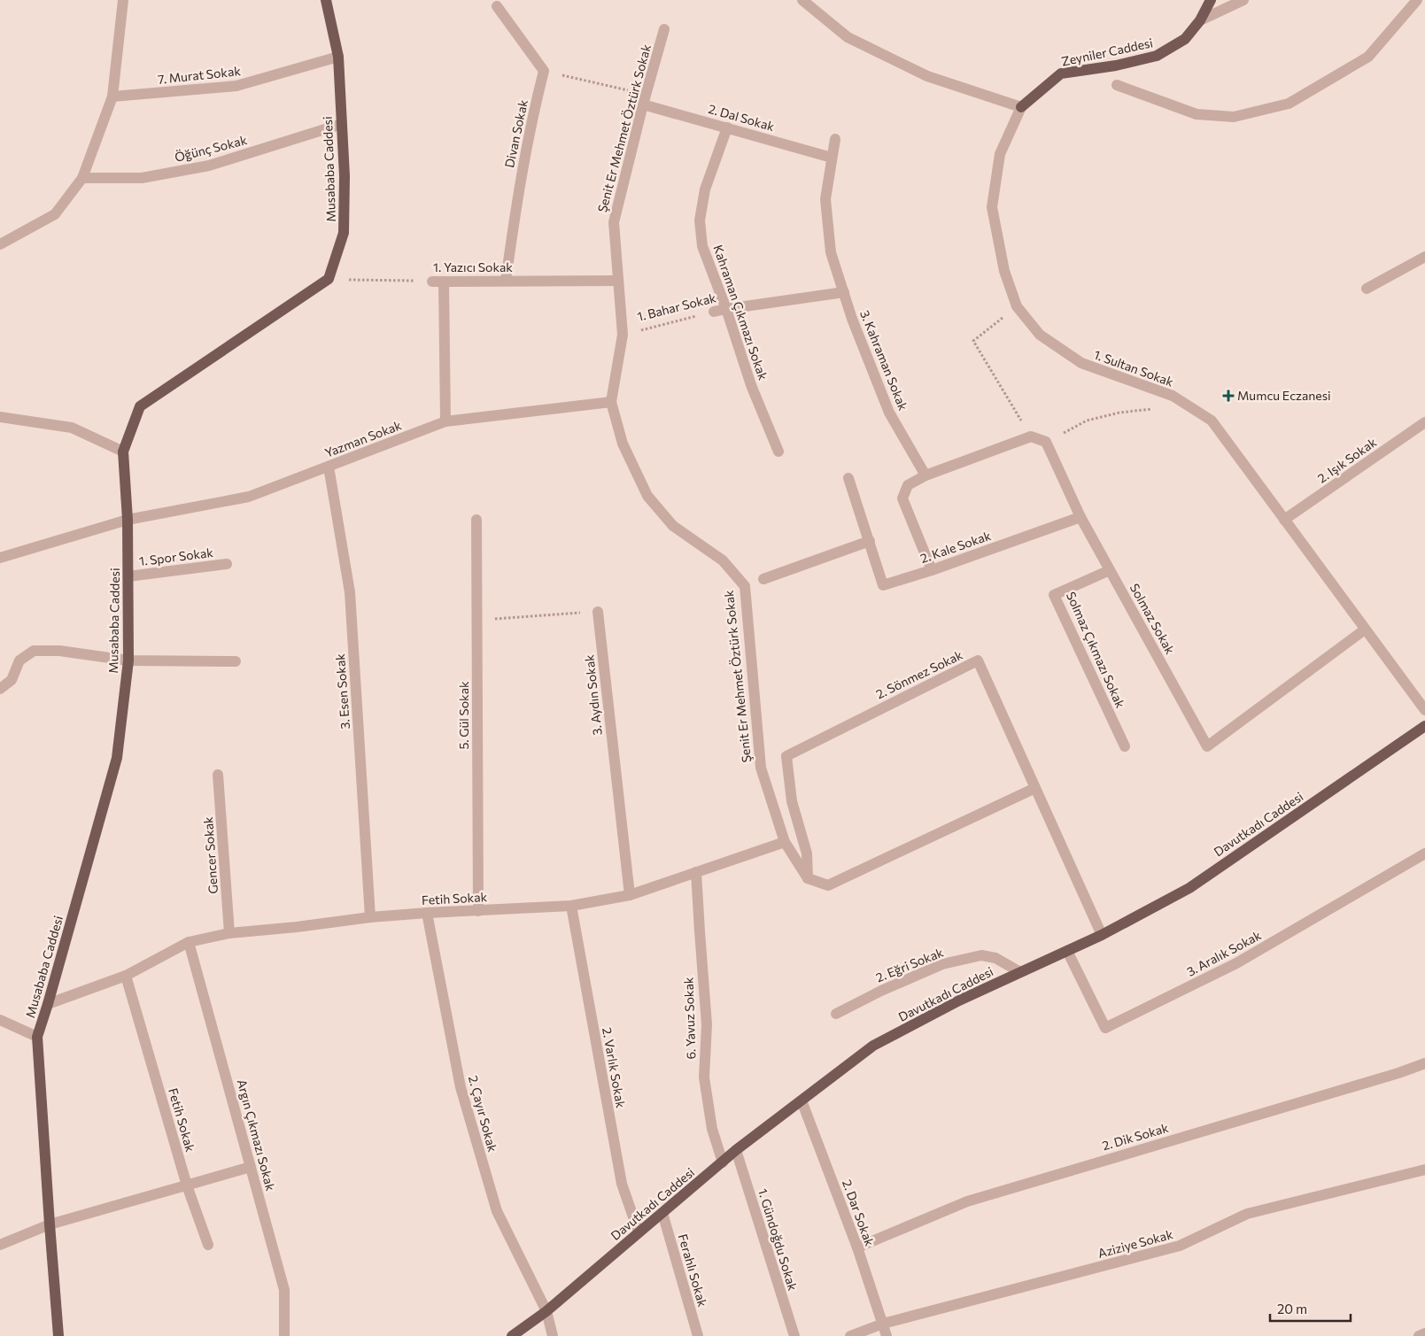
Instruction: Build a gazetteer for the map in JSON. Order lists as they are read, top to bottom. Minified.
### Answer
{"streets":{"main road":["Zeyniler Caddesi","Musababa Caddesi","Davutkadı Caddesi"],"street":["7. Murat Sokak","2. Dal Sokak","Şenit Er Mehmet Öztürk Sokak","Divan Sokak","Öğünç Sokak","1. Yazıcı Sokak","1. Bahar Sokak","Kahraman Çıkmazı Sokak","3. Kahraman Sokak","1. Sultan Sokak","Yazman Sokak","2. Işık Sokak","2. Kale Sokak","1. Spor Sokak","Solmaz Sokak","Solmaz Çıkmazı Sokak","2. Sönmez Sokak","3. Esen Sokak","3. Aydın Sokak","5. Gül Sokak","Gencer Sokak","Fetih Sokak","3. Aralık Sokak","2. Eğri Sokak","6. Yavuz Sokak","2. Varlık Sokak","2. Çayır Sokak","Argın Çıkmazı Sokak","2. Dik Sokak","2. Dar Sokak","1. Gündoğdu Sokak","Aziziye Sokak","Ferahlı Sokak"]},"crossings":[["Zeyniler Caddesi","1. Sultan Sokak"],["7. Murat Sokak","Musababa Caddesi"],["2. Dal Sokak","Şenit Er Mehmet Öztürk Sokak"],["2. Dal Sokak","Kahraman Çıkmazı Sokak"],["2. Dal Sokak","3. Kahraman Sokak"],["Şenit Er Mehmet Öztürk Sokak","1. Yazıcı Sokak"],["Şenit Er Mehmet Öztürk Sokak","1. Bahar Sokak"],["Şenit Er Mehmet Öztürk Sokak","Yazman Sokak"],["Şenit Er Mehmet Öztürk Sokak","2. Sönmez Sokak"],["Şenit Er Mehmet Öztürk Sokak","Fetih Sokak"],["Divan Sokak","1. Yazıcı Sokak"],["Öğünç Sokak","Musababa Caddesi"],["Musababa Caddesi","1. Yazıcı Sokak"],["Musababa Caddesi","Yazman Sokak"],["Musababa Caddesi","1. Spor Sokak"],["Musababa Caddesi","Fetih Sokak"],["1. Bahar Sokak","Kahraman Çıkmazı Sokak"],["1. Bahar Sokak","3. Kahraman Sokak"],["1. Sultan Sokak","2. Işık Sokak"],["1. Sultan Sokak","Solmaz Sokak"],["Yazman Sokak","3. Esen Sokak"],["2. Kale Sokak","Solmaz Sokak"],["Solmaz Sokak","Solmaz Çıkmazı Sokak"],["2. Sönmez Sokak","Davutkadı Caddesi"],["3. Esen Sokak","Fetih Sokak"],["3. Aydın Sokak","Fetih Sokak"],["5. Gül Sokak","Fetih Sokak"],["Davutkadı Caddesi","3. Aralık Sokak"],["Davutkadı Caddesi","2. Eğri Sokak"],["Davutkadı Caddesi","6. Yavuz Sokak"],["Davutkadı Caddesi","2. Varlık Sokak"],["Davutkadı Caddesi","2. Çayır Sokak"],["Davutkadı Caddesi","2. Dar Sokak"],["Davutkadı Caddesi","1. Gündoğdu Sokak"],["Davutkadı Caddesi","Ferahlı Sokak"],["Gencer Sokak","Fetih Sokak"],["Fetih Sokak","6. Yavuz Sokak"],["Fetih Sokak","2. Varlık Sokak"],["Fetih Sokak","2. Çayır Sokak"],["Fetih Sokak","Argın Çıkmazı Sokak"],["2. Dik Sokak","2. Dar Sokak"],["2. Dar Sokak","Aziziye Sokak"]],"places":{"health":["Mumcu Eczanesi"]},"scale_bar":"20 m"}
